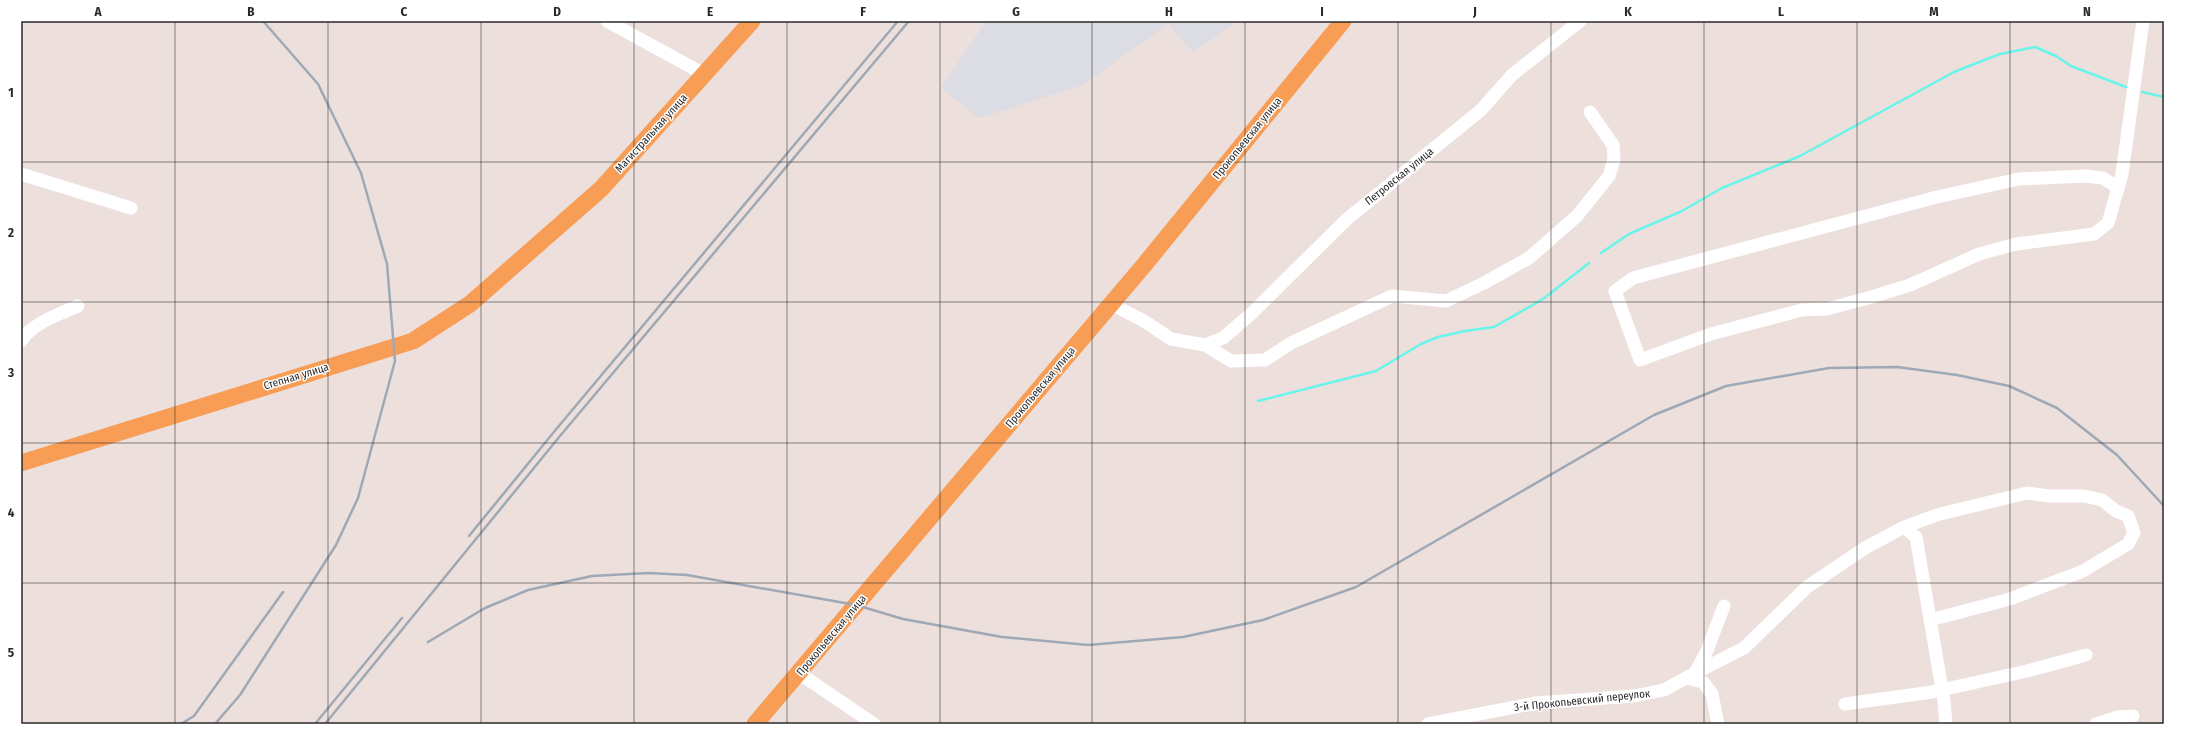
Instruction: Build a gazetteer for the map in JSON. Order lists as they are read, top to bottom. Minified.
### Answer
{"streets":{"main road":["Магистральная улица","Прокопьевская улица","Степная улица"],"street":["Петровская улица","3-й Прокопьевский переулок"]},"crossings":[["Магистральная улица","Степная улица"]],"grid":{"columns":["A","B","C","D","E","F","G","H","I","J","K","L","M","N"],"rows":["1","2","3","4","5"]}}
